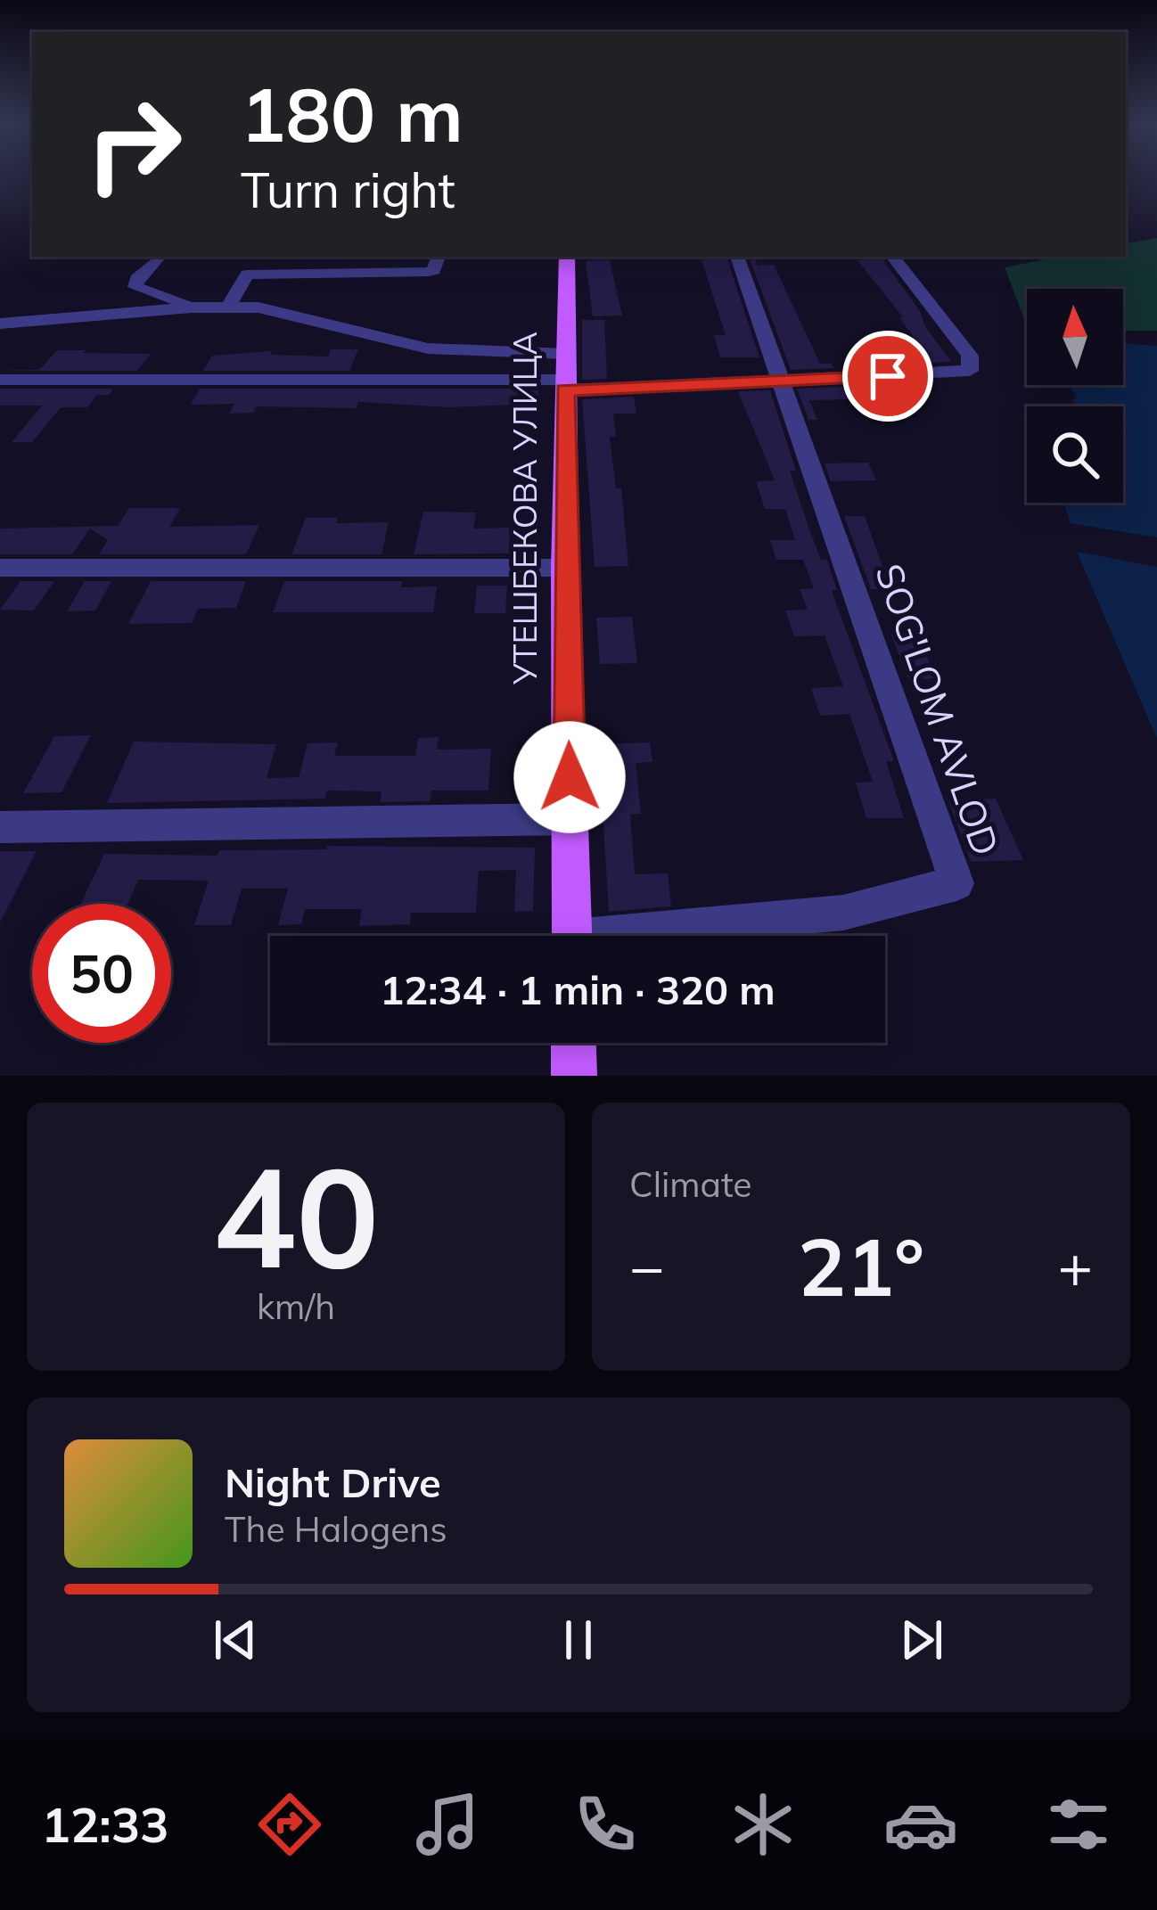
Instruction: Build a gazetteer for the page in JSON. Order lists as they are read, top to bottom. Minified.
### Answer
{"streets":{"main road":["УТЕШБЕКОВА УЛИЦА"],"street":["SOG'LOM AVLOD"]},"north":"top","page":{"turn":["180 m","Turn right"],"limit":"50","trip":"12:34 · 1 min · 320 m","tile":[["40","km/h"],"Climate"],"heat":["−","21°","+"],"song":["Night Drive","The Halogens"],"tabs":"12:33"}}
